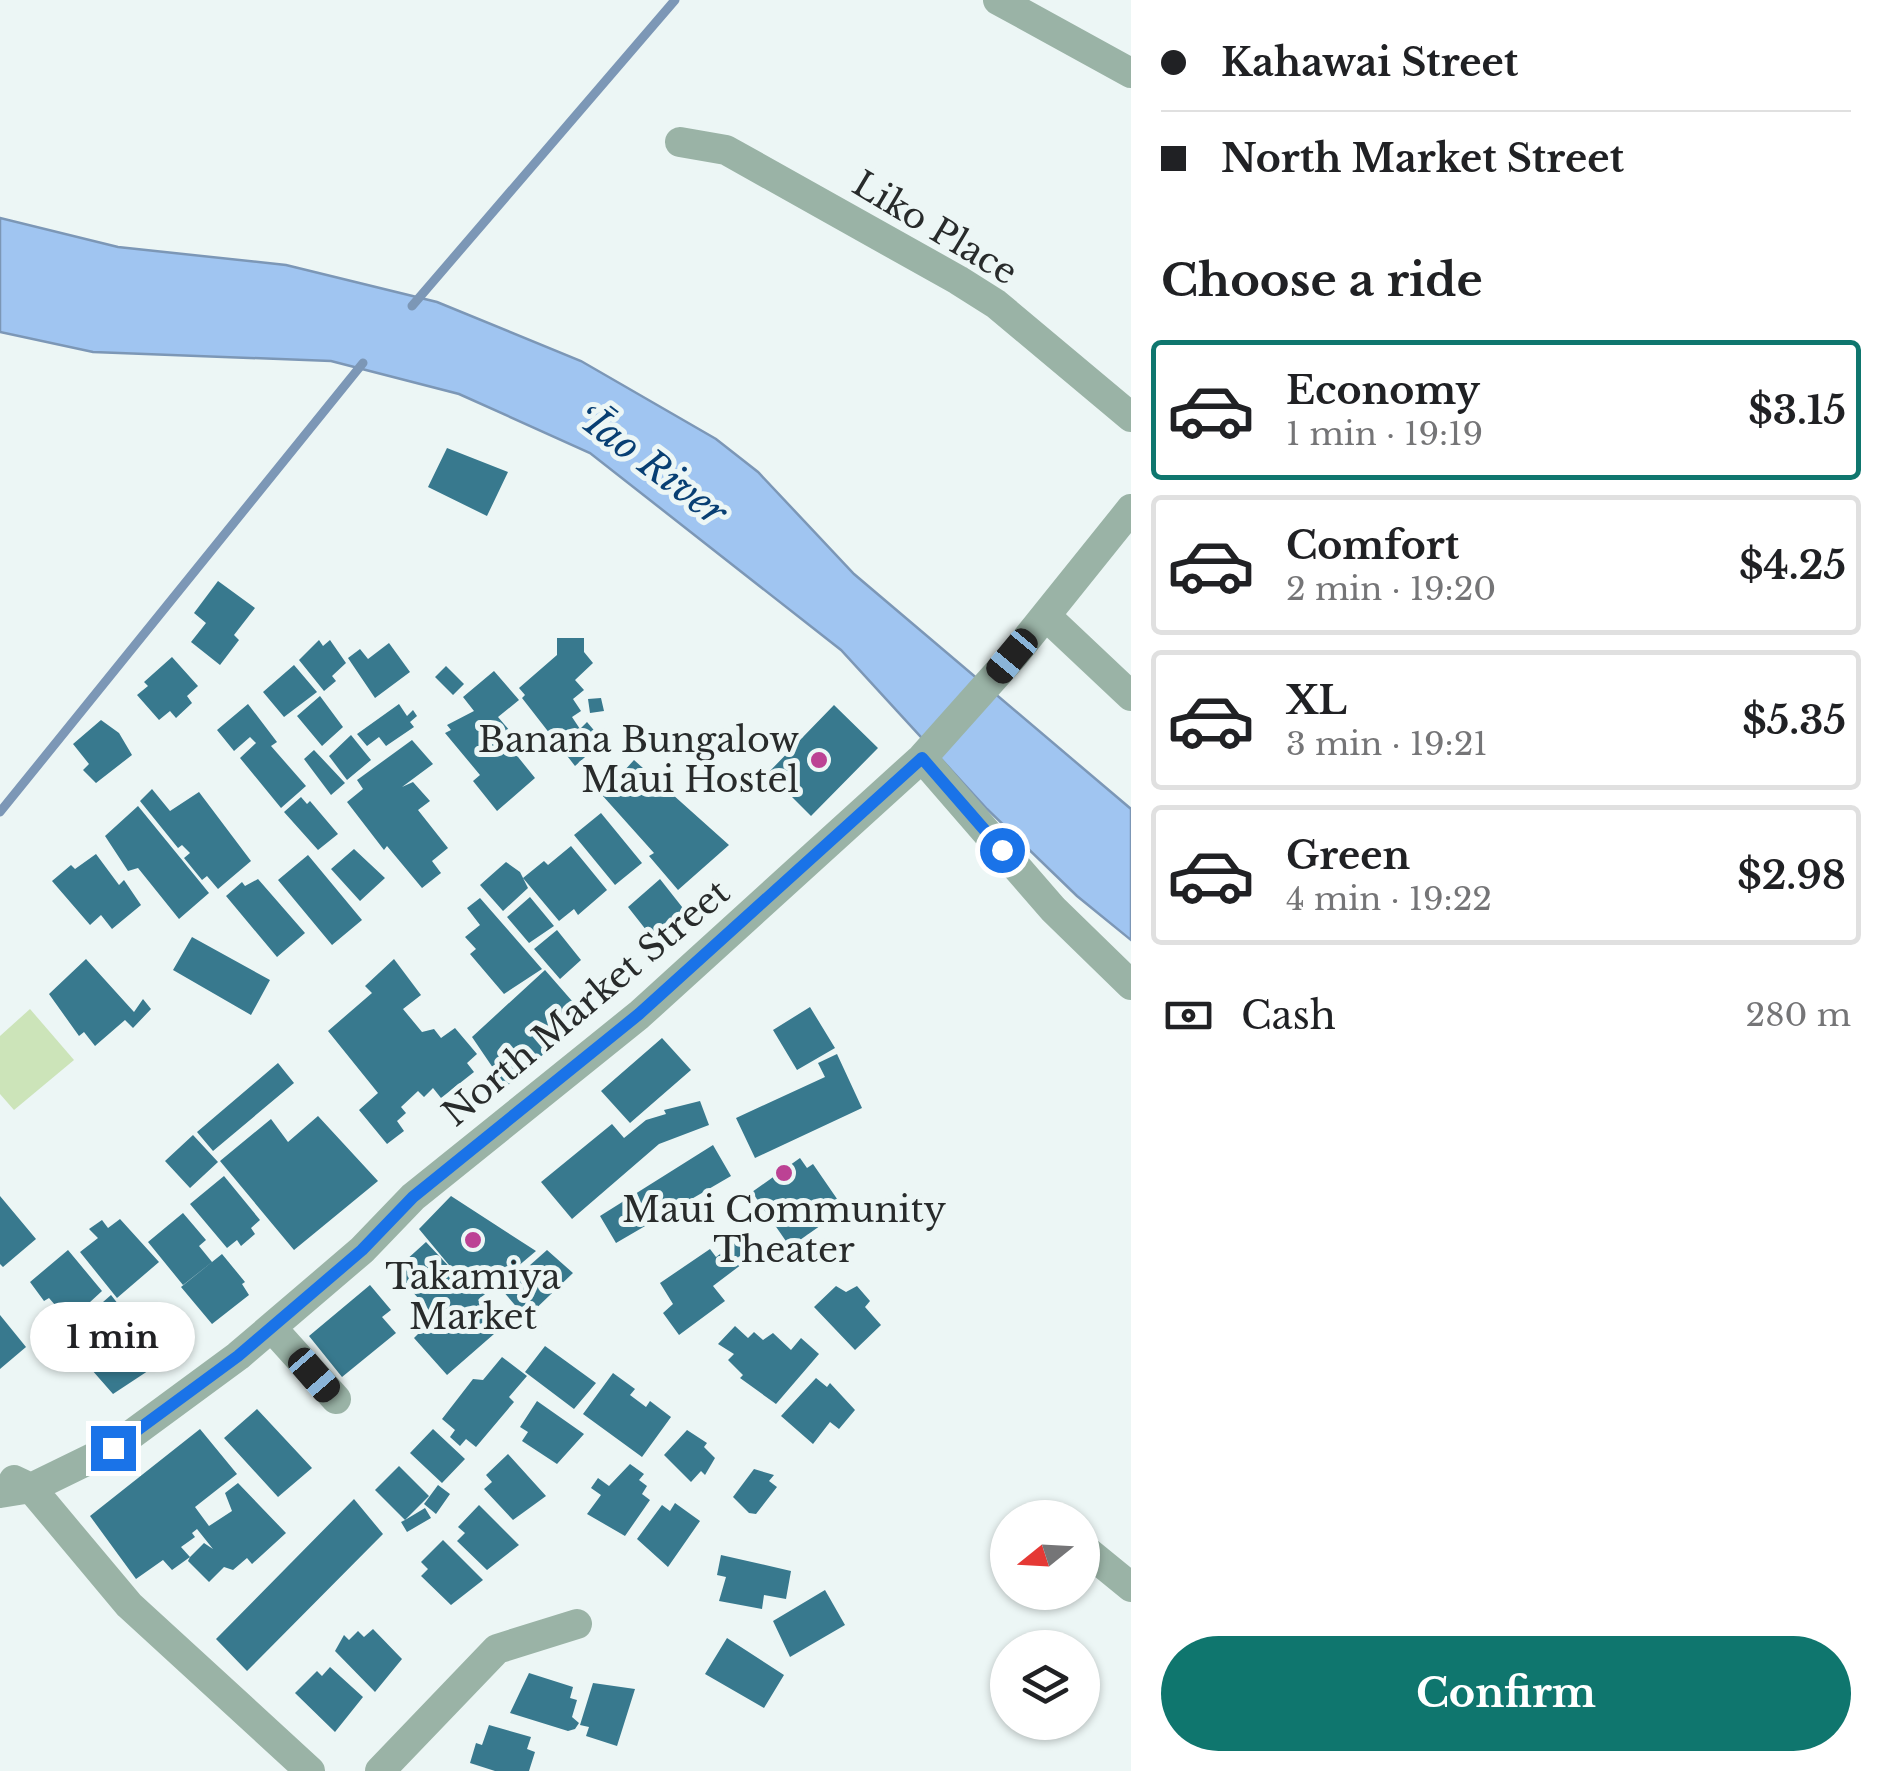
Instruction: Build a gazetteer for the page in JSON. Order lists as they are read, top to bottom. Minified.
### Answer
{"streets":{"street":["Liko Place","North Market Street"]},"water":["ʻĪao River"],"places":["Banana Bungalow Maui Hostel","Maui Community Theater","Takamiya Market"],"north":"left","page":{"banner":["Kahawai Street","North Market Street"],"heading":"Choose a ride","list":[{"name":"Economy","note":"1 min · 19:19","value":"$3.15"},{"name":"Comfort","note":"2 min · 19:20","value":"$4.25"},{"name":"XL","note":"3 min · 19:21","value":"$5.35"},{"name":"Green","note":"4 min · 19:22","value":"$2.98"}],"pay":["Cash","280 m"],"bubble":"1 min","buttons":"Confirm"}}
